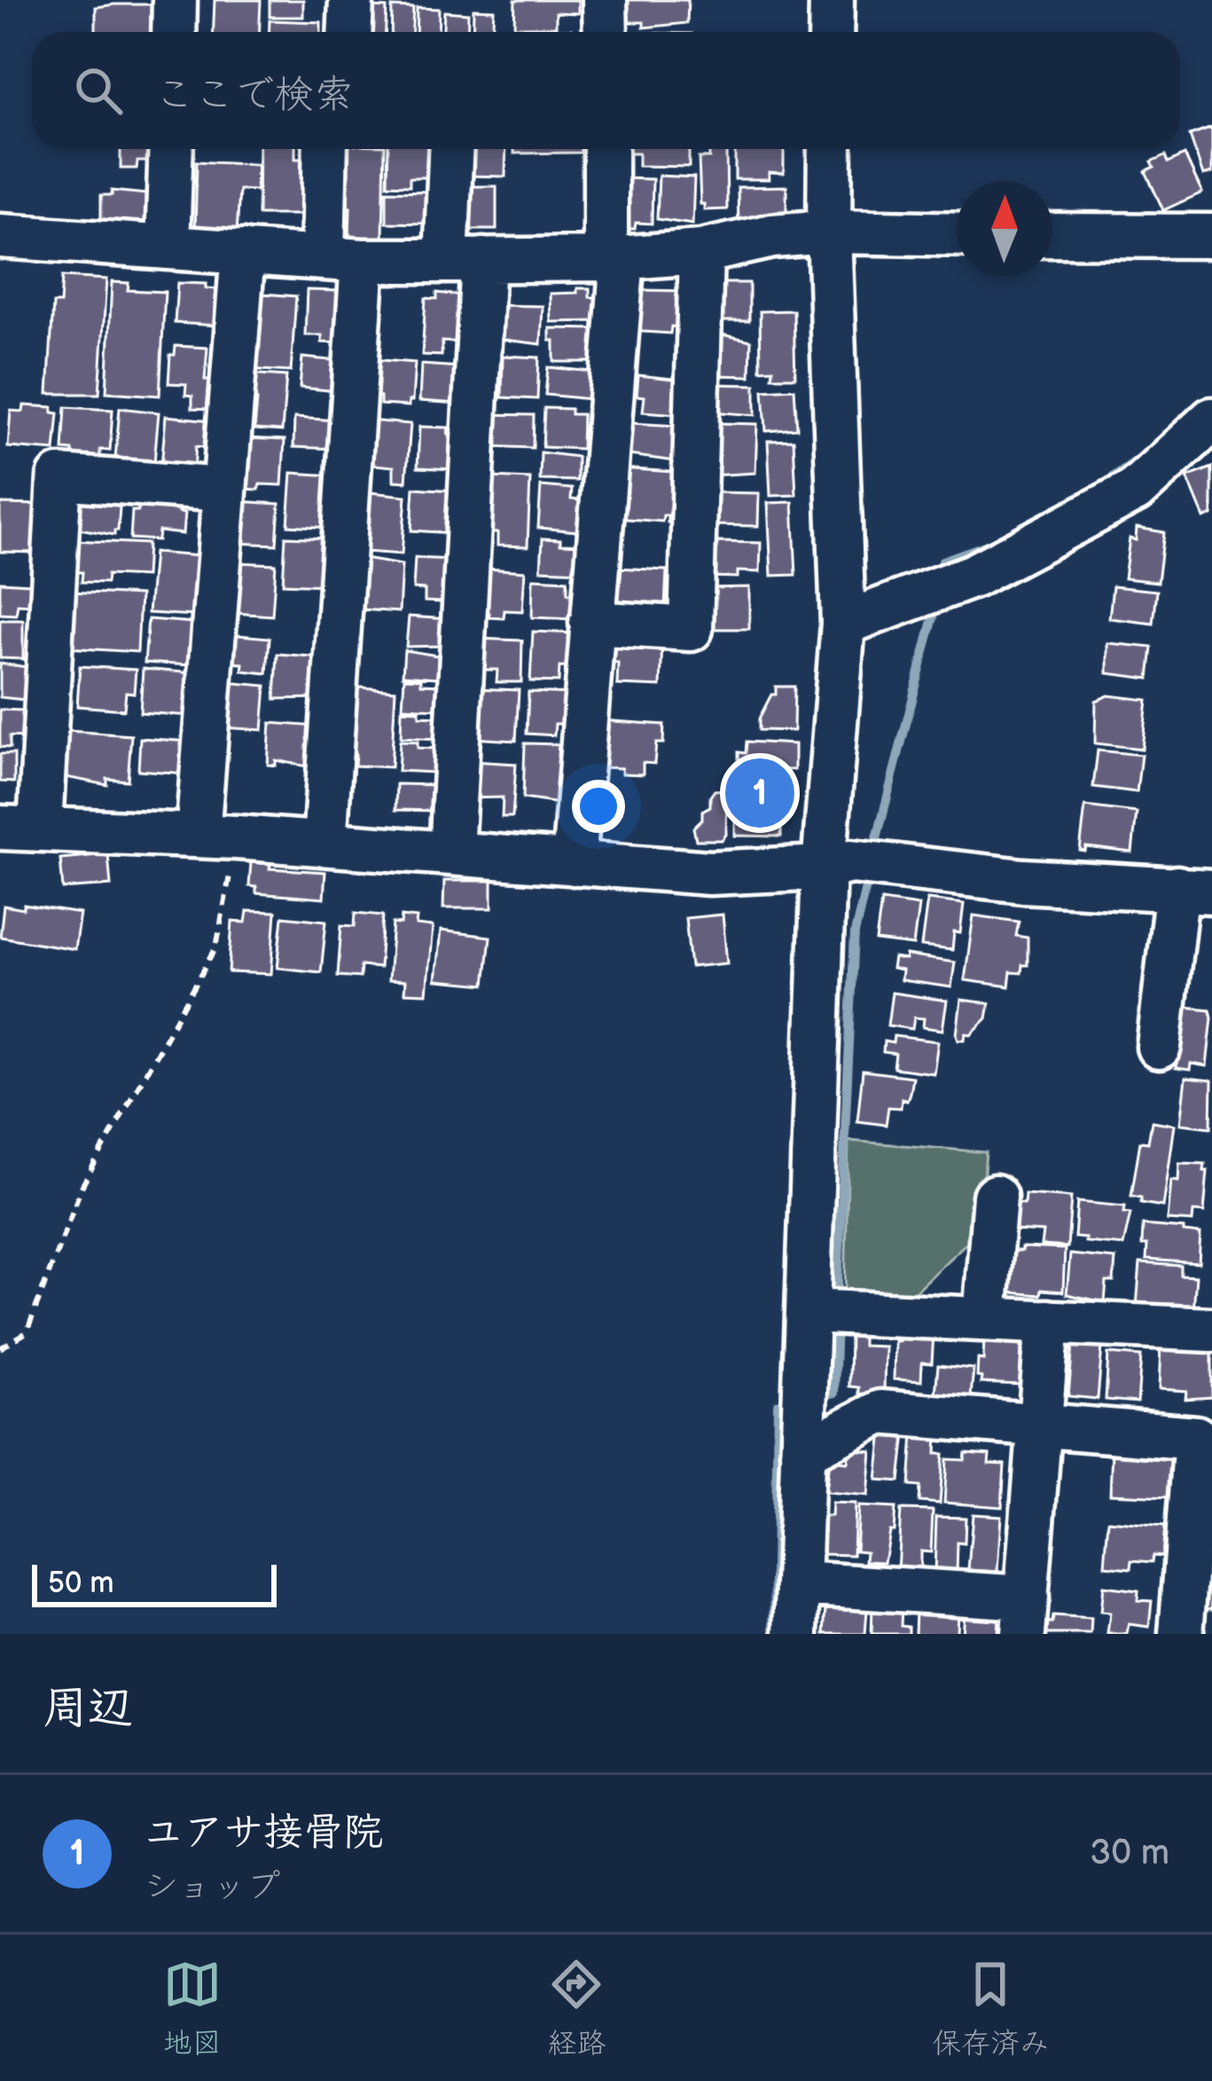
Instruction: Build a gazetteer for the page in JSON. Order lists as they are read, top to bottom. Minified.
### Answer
{"scale_bar":"50 m","north":"top","page":{"search":"ここで検索","pins":"1","scale":"50 m","heading":"周辺","list":[{"mark":"1","name":"ユアサ接骨院","note":"ショップ","value":"30 m"}],"nav":["地図","経路","保存済み"]}}
